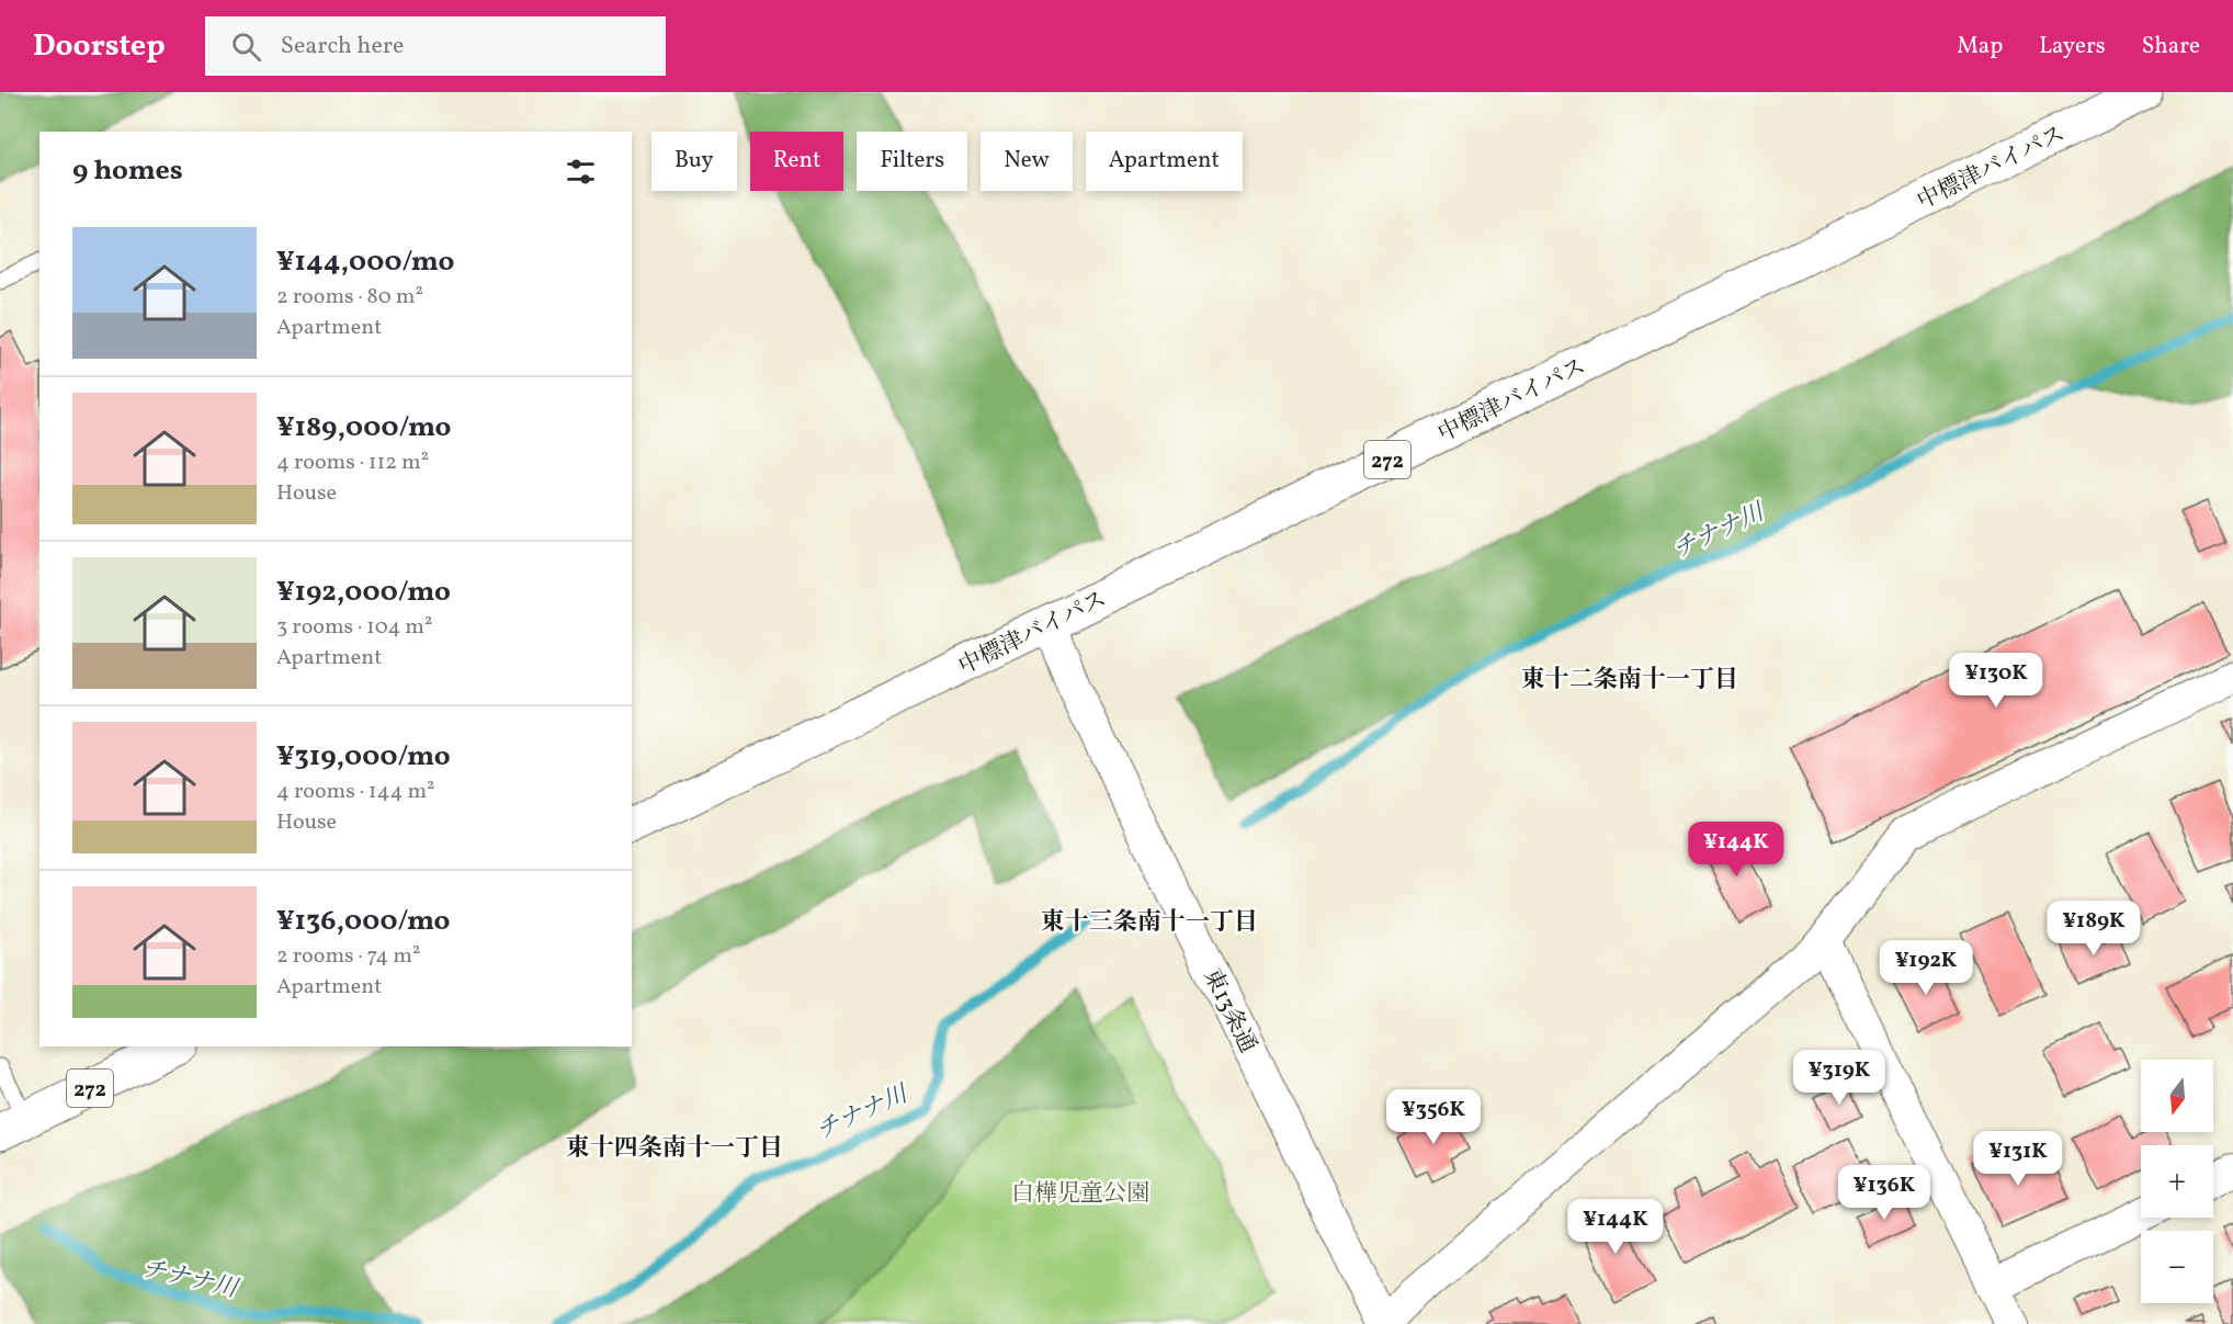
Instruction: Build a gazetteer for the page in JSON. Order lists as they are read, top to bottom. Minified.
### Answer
{"streets":{"highway":["中標津バイパス","272"],"street":["東13条通"]},"crossings":[["中標津バイパス","東13条通"]],"districts":["東十二条南十一丁目","東十三条南十一丁目","東十四条南十一丁目"],"water":["チナナ川"],"parks":["白樺児童公園"],"north":"bottom","page":{"header":"Doorstep","search":"Search here","nav":["Map","Layers","Share"],"chip":["Buy","Rent","Filters","New","Apartment"],"heading":"9 homes","list":[{"name":"¥144,000/mo","note":"2 rooms · 80 m² · Apartment"},{"name":"¥189,000/mo","note":"4 rooms · 112 m² · House"},{"name":"¥192,000/mo","note":"3 rooms · 104 m² · Apartment"},{"name":"¥319,000/mo","note":"4 rooms · 144 m² · House"},{"name":"¥136,000/mo","note":"2 rooms · 74 m² · Apartment"}],"price":["¥130K","¥144K","¥189K","¥192K","¥319K","¥356K","¥131K","¥136K","¥144K"],"map_buttons":["+","−"]}}
